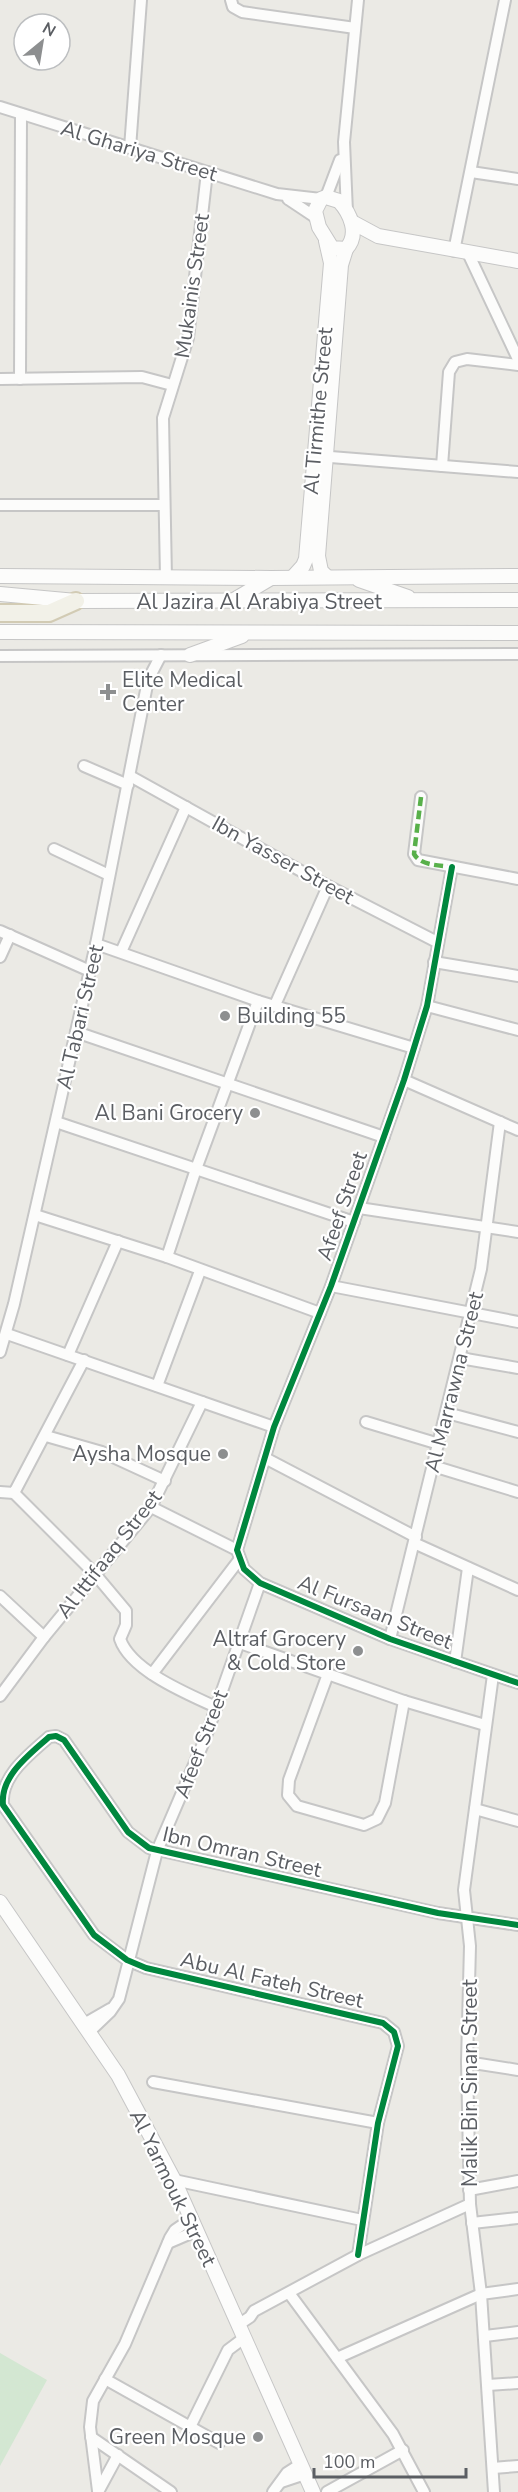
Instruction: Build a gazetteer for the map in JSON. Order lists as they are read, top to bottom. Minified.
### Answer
{"streets":{"street":["Al Ghariya Street","Mukainis Street","Al Tirmithe Street","Al Jazira Al Arabiya Street","Ibn Yasser Street","Al Tabari Street","Afeef Street","Al Marrawna Street","Al Ittifaaq Street","Al Fursaan Street","Ibn Omran Street","Abu Al Fateh Street","Malik Bin Sinan Street","Al Yarmouk Street"]},"crossings":[["Al Ghariya Street","Mukainis Street"],["Al Ghariya Street","Al Tirmithe Street"],["Mukainis Street","Al Jazira Al Arabiya Street"],["Al Tirmithe Street","Al Jazira Al Arabiya Street"],["Ibn Yasser Street","Al Tabari Street"],["Ibn Yasser Street","Afeef Street"],["Afeef Street","Al Fursaan Street"],["Afeef Street","Ibn Omran Street"],["Afeef Street","Abu Al Fateh Street"],["Afeef Street","Al Yarmouk Street"],["Al Marrawna Street","Al Fursaan Street"],["Al Ittifaaq Street","Al Fursaan Street"],["Al Fursaan Street","Malik Bin Sinan Street"],["Ibn Omran Street","Abu Al Fateh Street"],["Ibn Omran Street","Malik Bin Sinan Street"]],"places":{"health":["Elite Medical Center"],"other":["Building 55","Al Bani Grocery","Aysha Mosque","Altraf Grocery & Cold Store","Green Mosque"]},"scale_bar":"100 m","north":"top right"}
